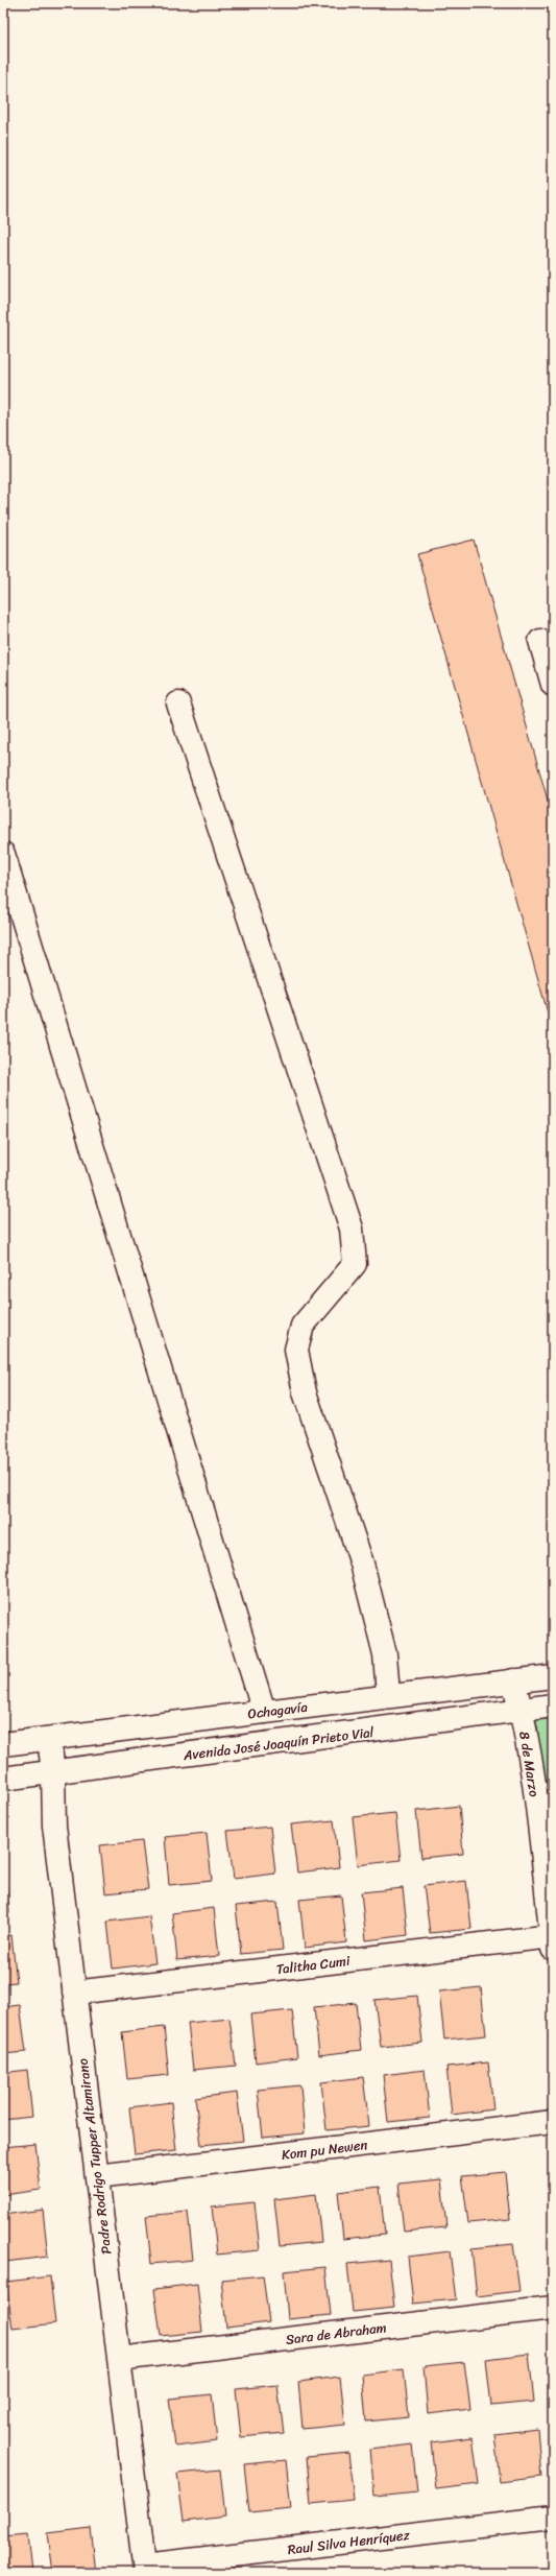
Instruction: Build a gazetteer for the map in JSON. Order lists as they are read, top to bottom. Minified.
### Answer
{"streets":{"street":["Ochagavía","Avenida José Joaquín Prieto Vial","8 de Marzo","Talitha Cumi","Kom pu Newen","Padre Rodrigo Tupper Altamirano","Sara de Abraham","Raul Silva Henríquez"]},"crossings":[["Ochagavía","8 de Marzo"],["Ochagavía","Padre Rodrigo Tupper Altamirano"],["Avenida José Joaquín Prieto Vial","8 de Marzo"],["Avenida José Joaquín Prieto Vial","Padre Rodrigo Tupper Altamirano"],["8 de Marzo","Talitha Cumi"],["Talitha Cumi","Padre Rodrigo Tupper Altamirano"],["Kom pu Newen","Padre Rodrigo Tupper Altamirano"],["Padre Rodrigo Tupper Altamirano","Sara de Abraham"],["Padre Rodrigo Tupper Altamirano","Raul Silva Henríquez"]]}
